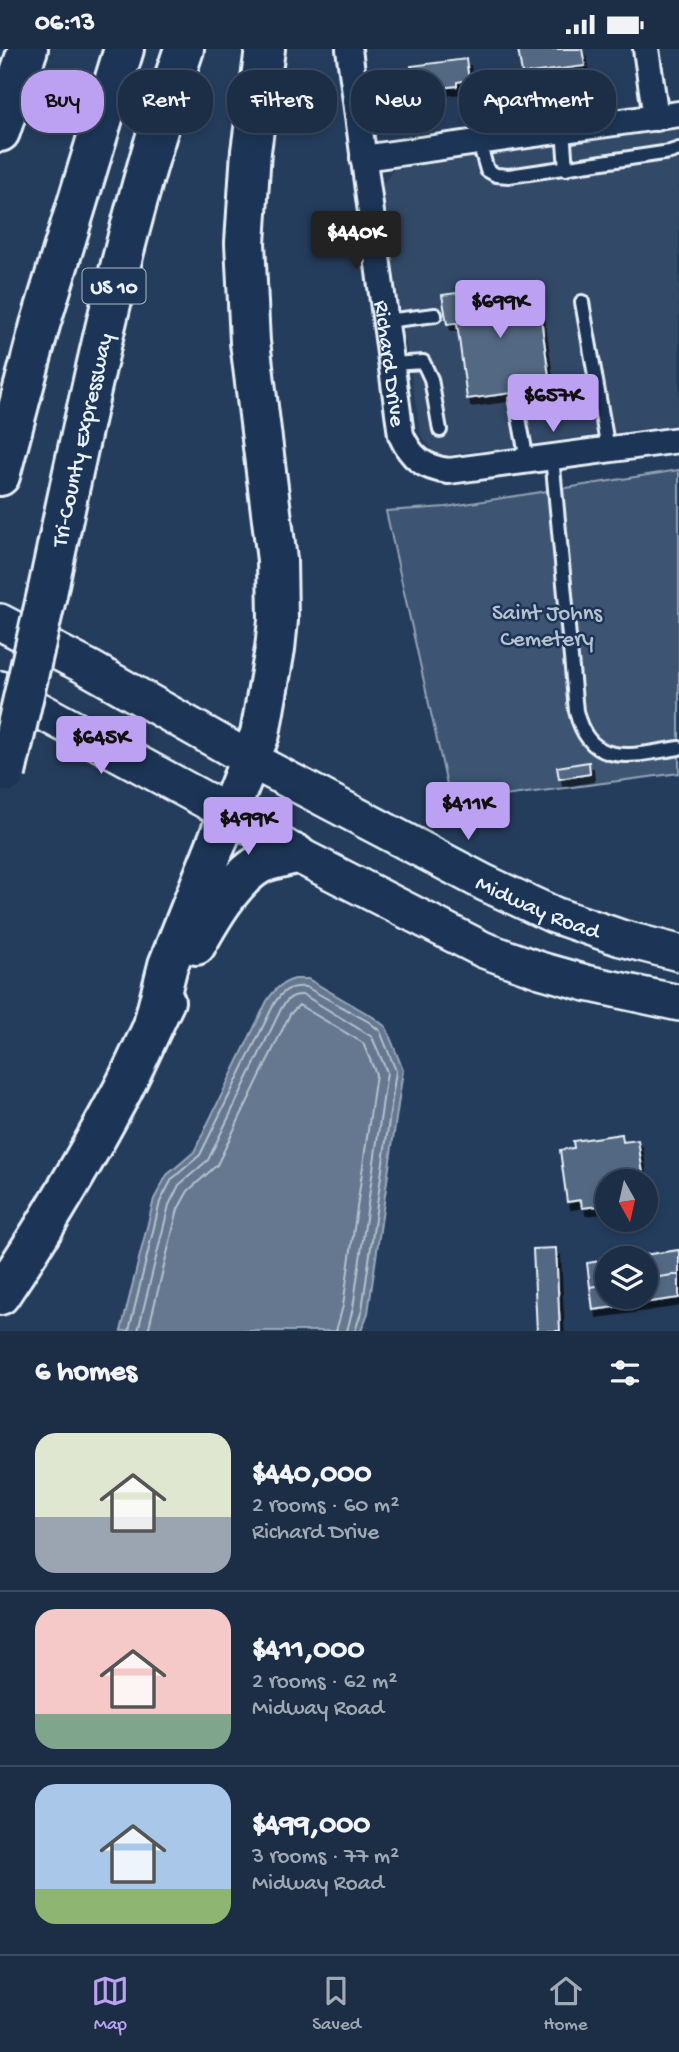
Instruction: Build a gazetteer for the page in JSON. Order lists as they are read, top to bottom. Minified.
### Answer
{"streets":{"highway":["US 10","Tri-County Expressway"],"main road":["Midway Road"],"street":["Richard Drive"]},"parks":["Saint Johns Cemetery"],"north":"bottom","page":{"status":"06:13","chip":["Buy","Rent","Filters","New","Apartment"],"price":["$440K","$699K","$657K","$645K","$411K","$499K"],"heading":"6 homes","list":[{"name":"$440,000","note":"2 rooms · 60 m² · Richard Drive"},{"name":"$411,000","note":"2 rooms · 62 m² · Midway Road"},{"name":"$499,000","note":"3 rooms · 77 m² · Midway Road"}],"tabs":["Map","Saved","Home"]}}
